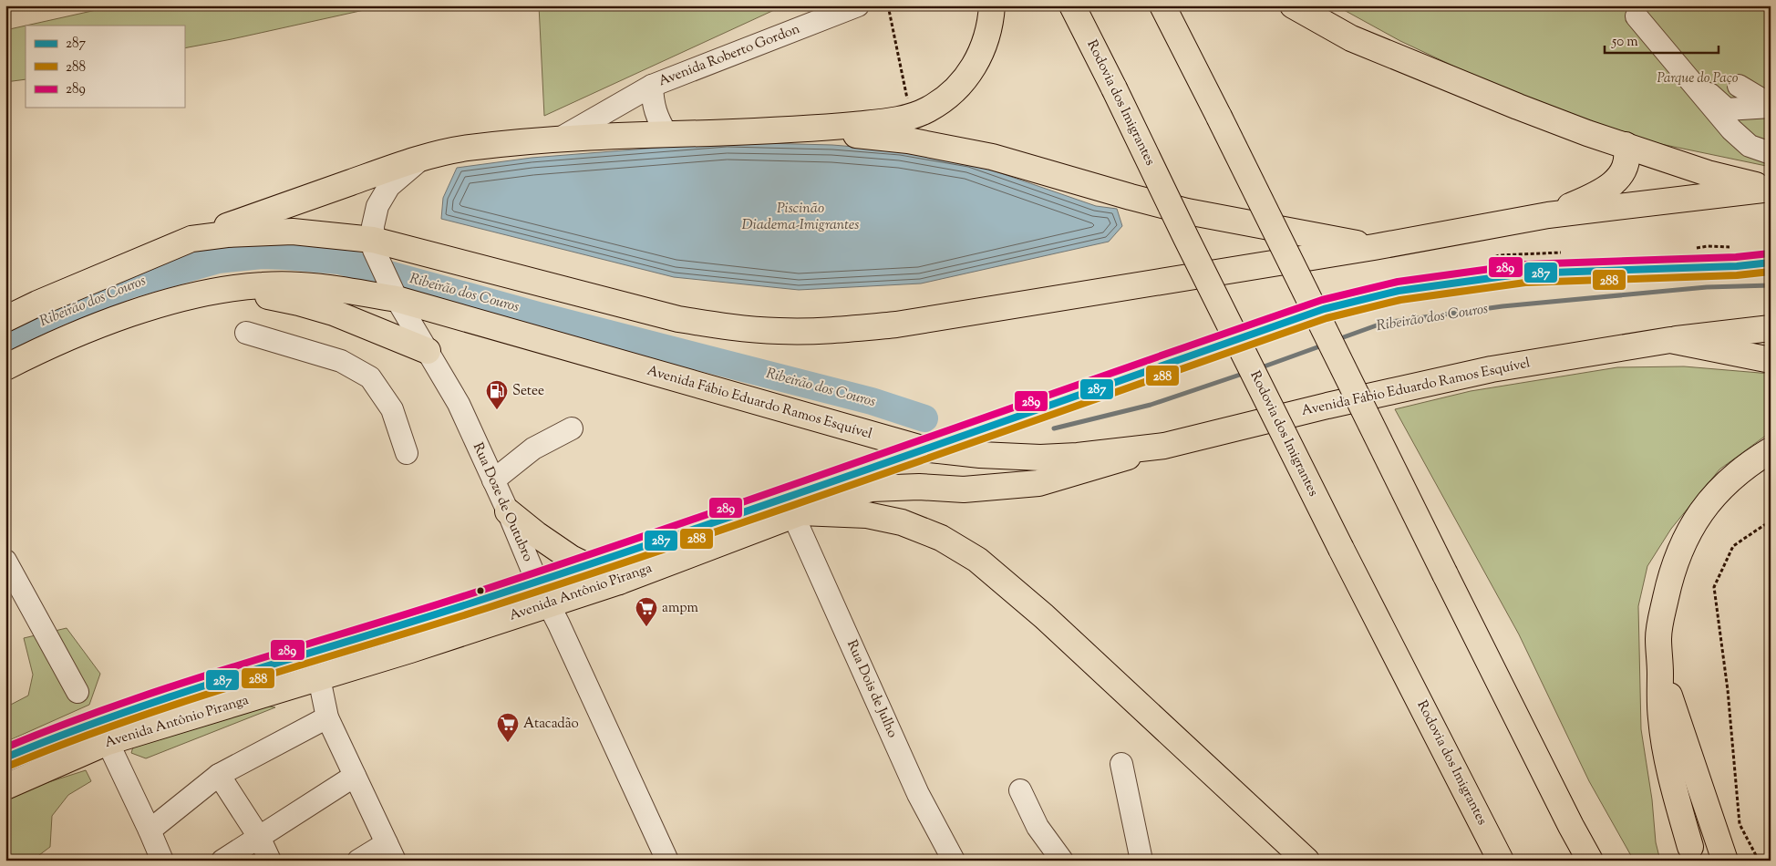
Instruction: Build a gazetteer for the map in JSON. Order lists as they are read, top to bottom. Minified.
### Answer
{"streets":{"main road":["Rodovia dos Imigrantes","Avenida Fábio Eduardo Ramos Esquível","Avenida Antônio Piranga"],"street":["Avenida Roberto Gordon","Rua Doze de Outubro","Rua Dois de Julho"]},"crossings":[["Avenida Fábio Eduardo Ramos Esquível","Rua Doze de Outubro"],["Avenida Fábio Eduardo Ramos Esquível","Avenida Antônio Piranga"],["Rua Doze de Outubro","Avenida Antônio Piranga"],["Avenida Antônio Piranga","Rua Dois de Julho"]],"water":["Piscinão Diadema-Imigrantes","Ribeirão dos Couros"],"parks":["Parque do Paço"],"places":{"fuel station":["Setee"],"supermarket":["ampm","Atacadão"]},"lines":["transit line 289","transit line 287","transit line 288"],"legend":["287","288","289"],"scale_bar":"50 m"}
